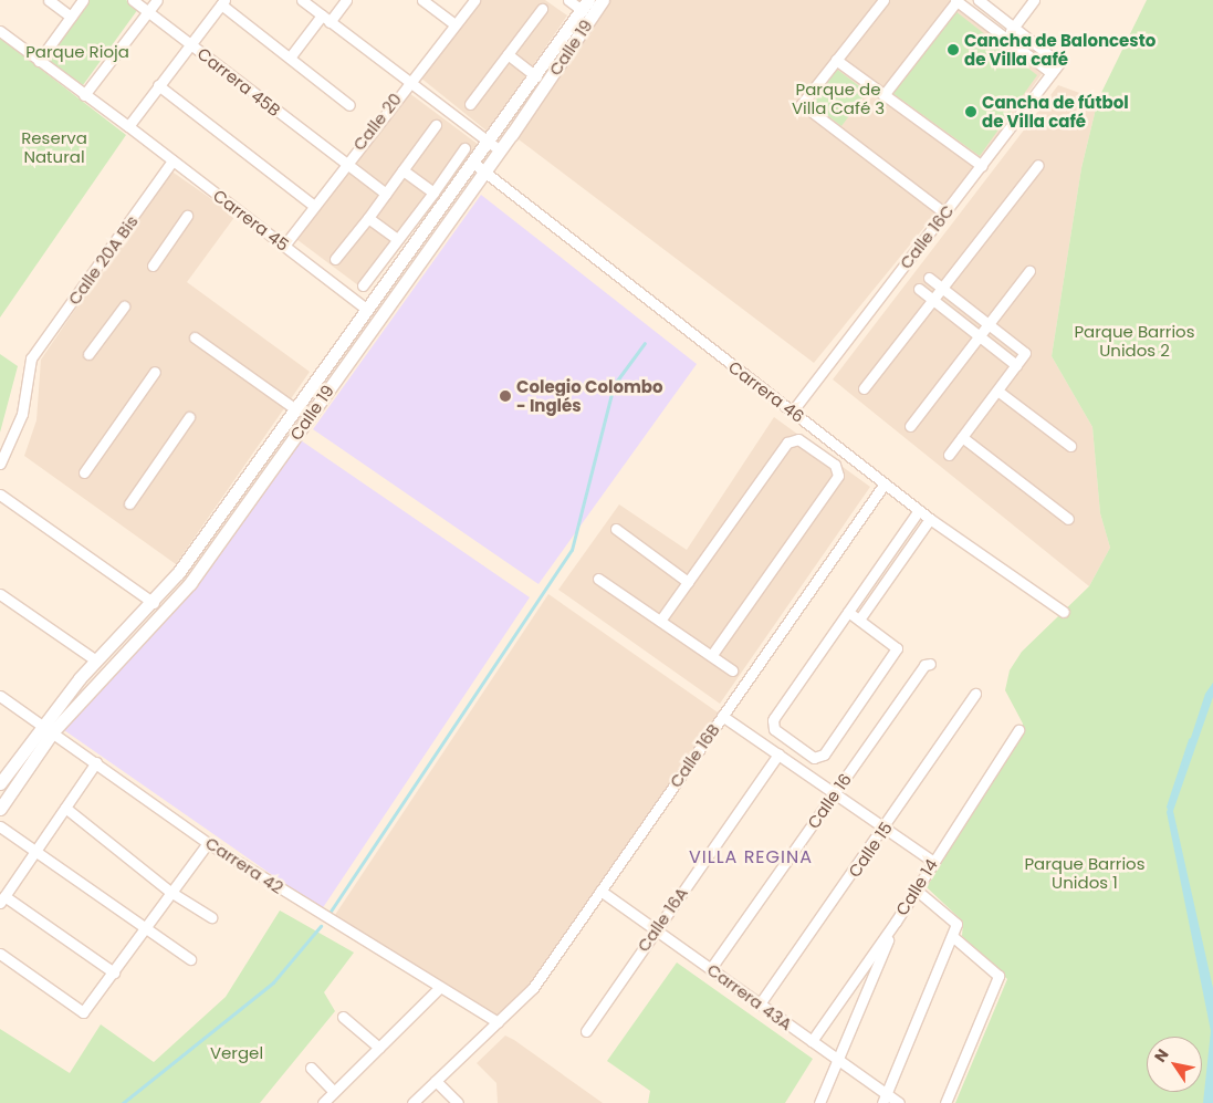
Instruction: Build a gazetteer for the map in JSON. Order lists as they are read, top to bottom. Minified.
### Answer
{"streets":{"main road":["Calle 19"],"street":["Carrera 45B","Calle 20","Carrera 45","Calle 16C","Calle 20A Bis","Carrera 46","Calle 16B","Calle 16","Calle 15","Carrera 42","Calle 14","Calle 16A","Carrera 43A"]},"crossings":[["Calle 19","Carrera 45"],["Calle 19","Carrera 46"],["Calle 19","Carrera 42"],["Carrera 45B","Calle 20"],["Calle 20","Carrera 45"],["Carrera 45","Calle 20A Bis"],["Calle 16C","Carrera 46"],["Carrera 46","Calle 16B"],["Calle 16B","Carrera 42"],["Calle 16B","Carrera 43A"],["Calle 16","Carrera 43A"],["Calle 15","Carrera 43A"],["Calle 14","Carrera 43A"],["Calle 16A","Carrera 43A"]],"districts":["VILLA REGINA"],"parks":["Parque Rioja","Parque de Villa Café 3","Reserva Natural","Parque Barrios Unidos 2","Parque Barrios Unidos 1","Vergel"],"places":["Cancha de Baloncesto de Villa café","Cancha de fútbol de Villa café","Colegio Colombo - Inglés"],"north":"top left"}
